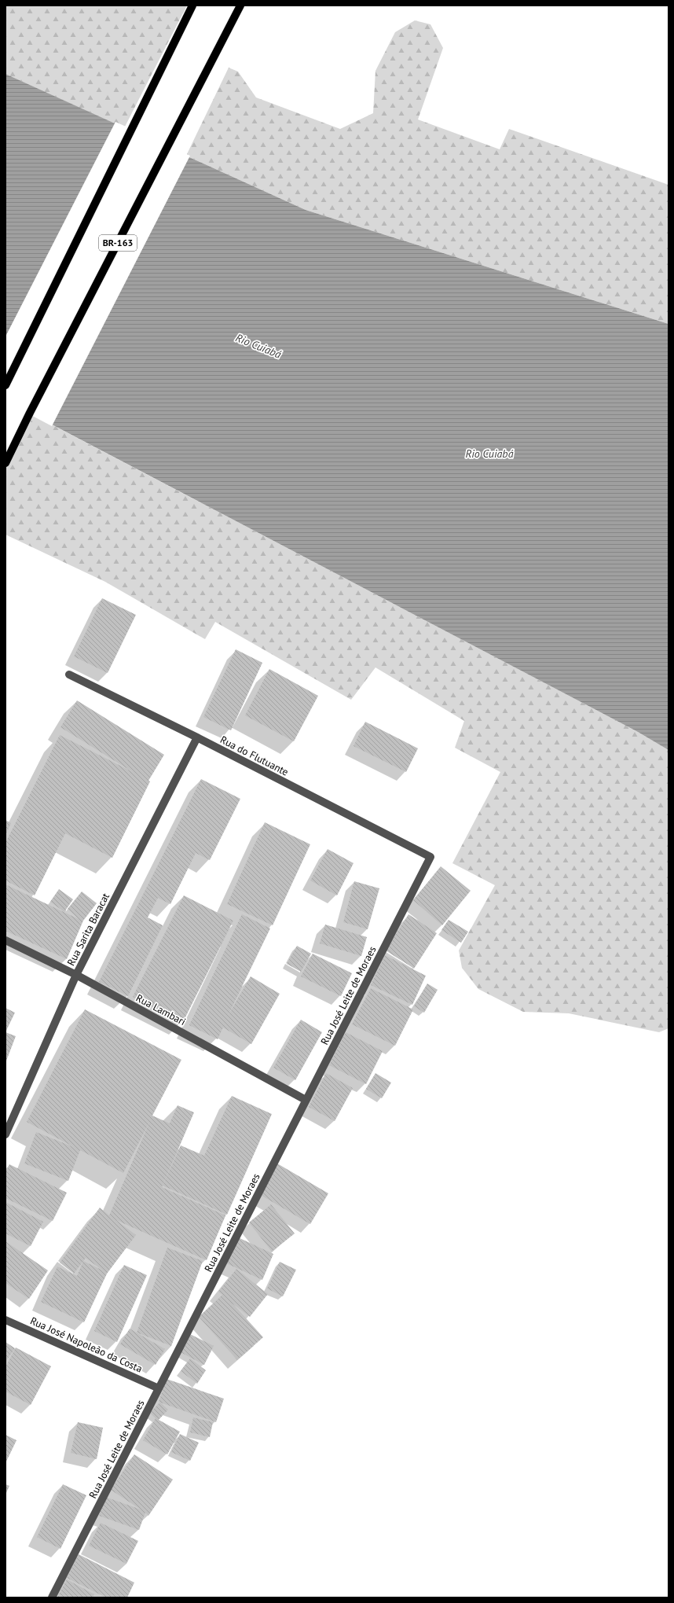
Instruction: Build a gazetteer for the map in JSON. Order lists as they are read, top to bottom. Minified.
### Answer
{"streets":{"main road":["BR-163"],"street":["Rua do Flutuante","Rua Sarita Baracat","Rua José Leite de Moraes","Rua Lambari","Rua José Napoleão da Costa"]},"crossings":[["Rua do Flutuante","Rua Sarita Baracat"],["Rua do Flutuante","Rua José Leite de Moraes"],["Rua Sarita Baracat","Rua Lambari"],["Rua José Leite de Moraes","Rua Lambari"],["Rua José Leite de Moraes","Rua José Napoleão da Costa"]],"water":["Rio Cuiabá"]}
